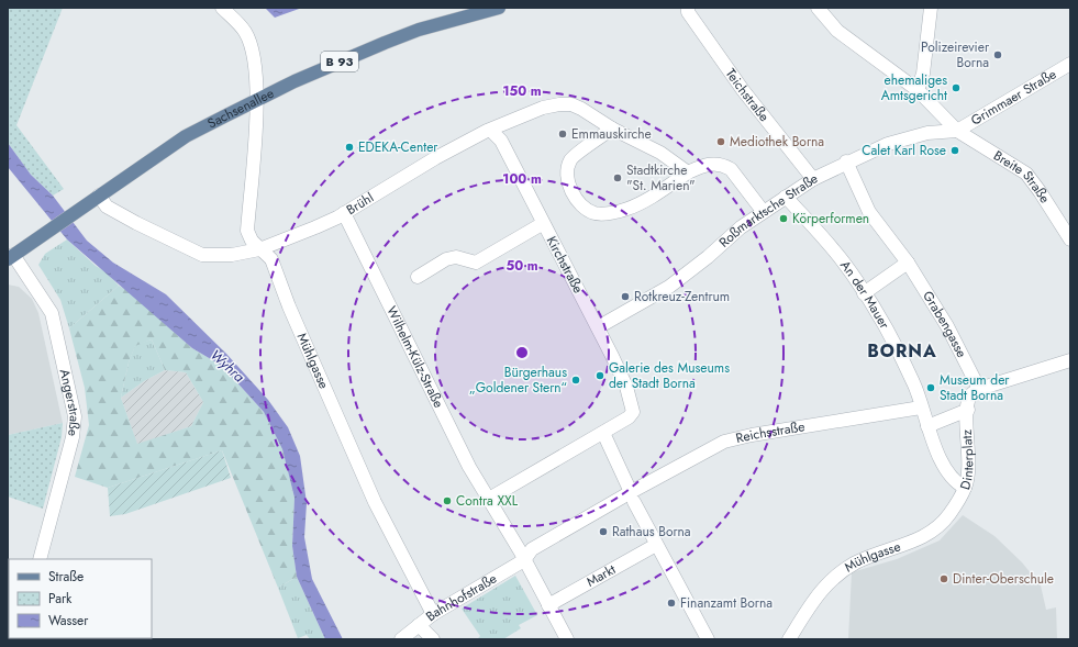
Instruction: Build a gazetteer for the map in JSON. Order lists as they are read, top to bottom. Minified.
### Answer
{"streets":{"main road":["B 93","Sachsenallee"],"street":["Teichstraße","Grimmaer Straße","Breite Straße","Brühl","Roßmarktsche Straße","Kirchstraße","An der Mauer","Grabengasse","Wilhelm-Külz-Straße","Mühlgasse","Angerstraße","Reichsstraße","Dinterplatz","Markt","Bahnhofstraße"]},"crossings":[["Teichstraße","Roßmarktsche Straße"],["Grimmaer Straße","Breite Straße"],["Grimmaer Straße","Roßmarktsche Straße"],["Sachsenallee","Brühl"],["Sachsenallee","Mühlgasse"],["Sachsenallee","Angerstraße"],["Breite Straße","Roßmarktsche Straße"],["Brühl","Kirchstraße"],["Brühl","Wilhelm-Külz-Straße"],["Brühl","Mühlgasse"],["Roßmarktsche Straße","Kirchstraße"],["Roßmarktsche Straße","An der Mauer"],["Roßmarktsche Straße","Grabengasse"],["An der Mauer","Reichsstraße"],["An der Mauer","Dinterplatz"],["Grabengasse","Dinterplatz"],["Mühlgasse","Dinterplatz"],["Mühlgasse","Bahnhofstraße"],["Reichsstraße","Dinterplatz"]],"districts":["BORNA"],"water":["Wyhra"],"places":["Polizeirevier Borna","ehemaliges Amtsgericht","Emmauskirche","Mediothek Borna","EDEKA-Center","Calet Karl Rose","Stadtkirche \"St. Marien\"","Körperformen","Rotkreuz-Zentrum","Galerie des Museums der Stadt Borna","Bürgerhaus „Goldener Stern“","Museum der Stadt Borna","Contra XXL","Rathaus Borna","Dinter-Oberschule","Finanzamt Borna"],"legend":["Straße","Park","Wasser"],"rings":["150 m","100 m","50 m"]}
